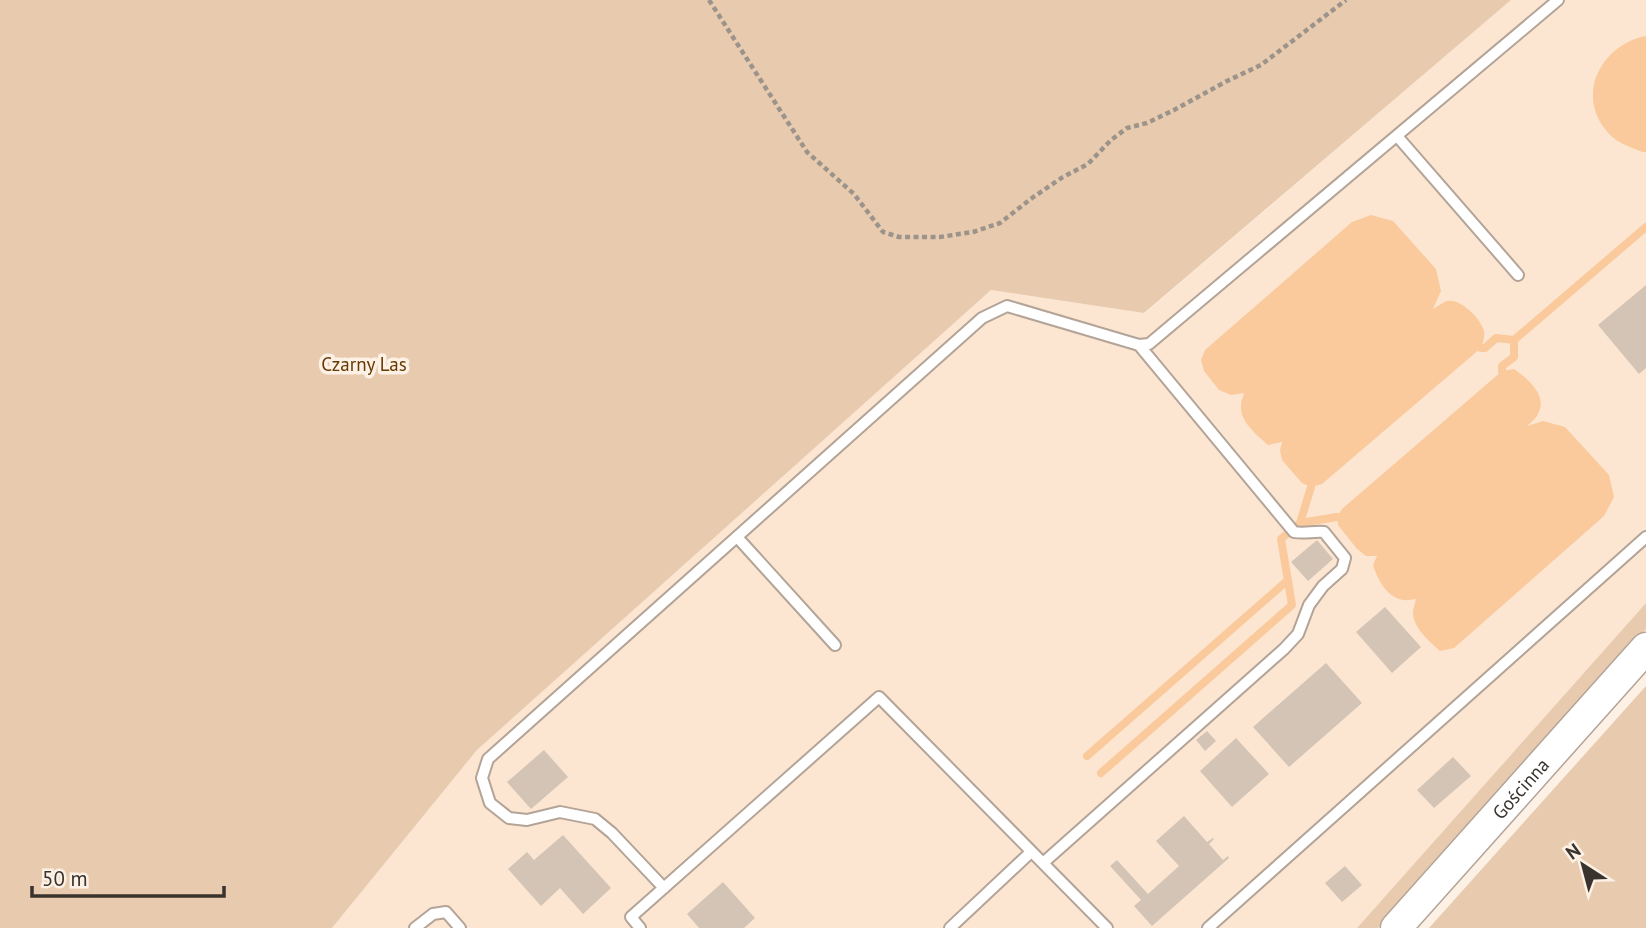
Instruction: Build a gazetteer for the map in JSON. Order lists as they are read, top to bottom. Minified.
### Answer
{"streets":{"street":["Gościnna"]},"parks":["Czarny Las"],"scale_bar":"50 m","north":"top left"}
